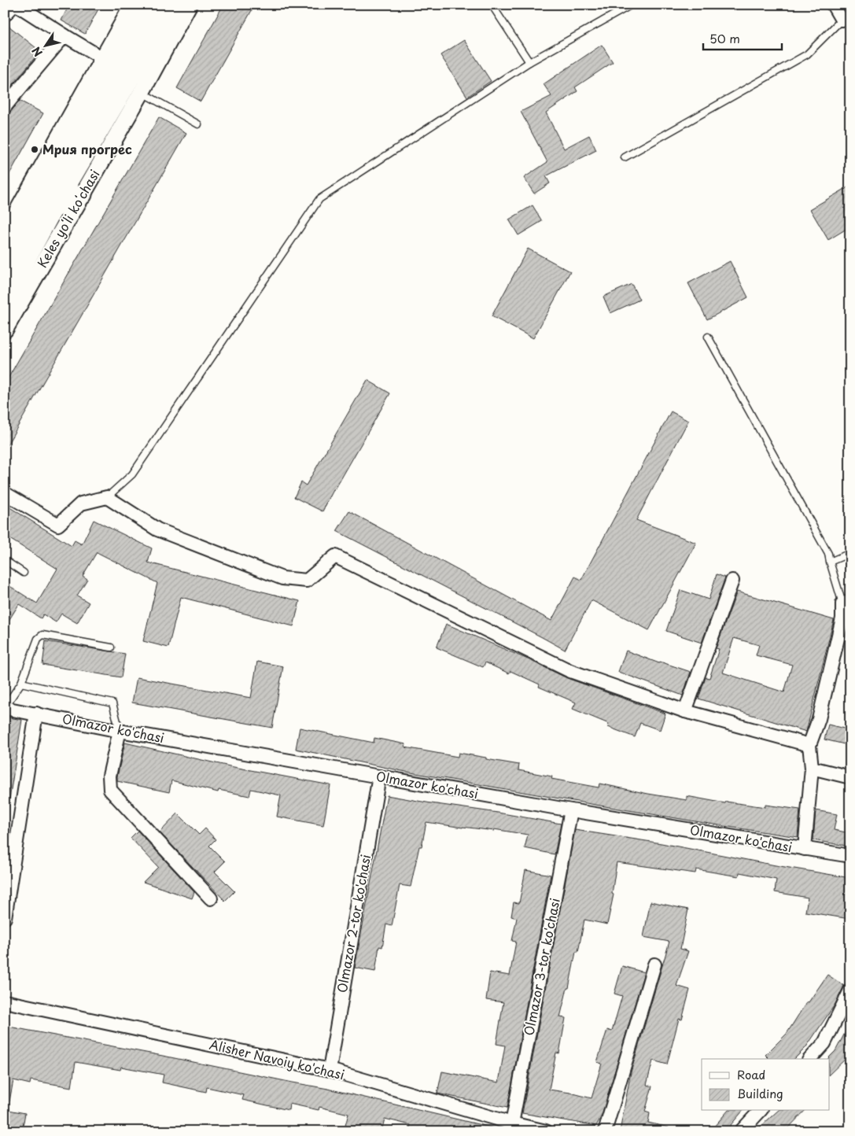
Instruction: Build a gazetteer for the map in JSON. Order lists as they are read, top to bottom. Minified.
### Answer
{"streets":{"main road":["Keles yoʻli koʻchasi"],"street":["Olmazor ko'chasi","Olmazor 2-tor ko'chasi","Olmazor 3-tor ko'chasi","Alisher Navoiy ko'chasi"]},"crossings":[["Olmazor ko'chasi","Olmazor 2-tor ko'chasi"],["Olmazor ko'chasi","Olmazor 3-tor ko'chasi"],["Olmazor 2-tor ko'chasi","Alisher Navoiy ko'chasi"],["Olmazor 3-tor ko'chasi","Alisher Navoiy ko'chasi"]],"places":["Мрия прогрес"],"legend":["Road","Building"],"scale_bar":"50 m","north":"bottom left"}
